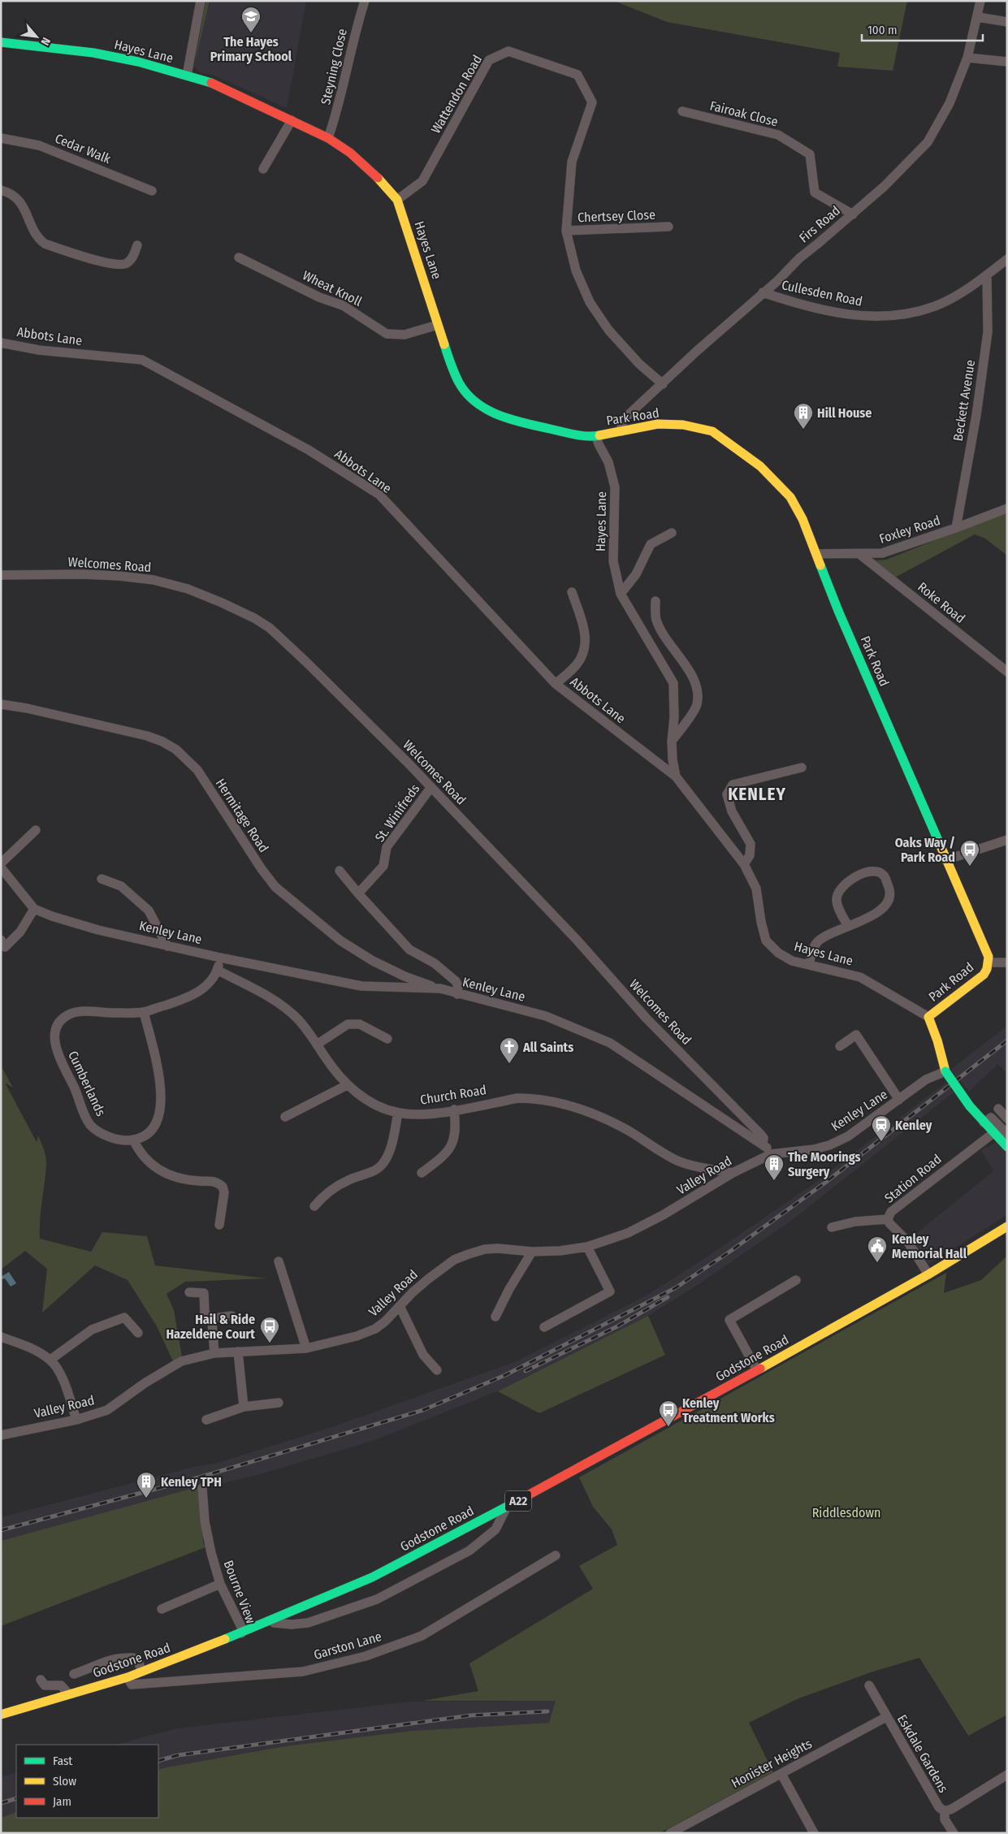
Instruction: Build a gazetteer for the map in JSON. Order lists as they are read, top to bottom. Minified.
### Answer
{"streets":{"main road":["Hayes Lane","Park Road","Godstone Road","A22"],"street":["Steyning Close","Wattendon Road","Fairoak Close","Cedar Walk","Chertsey Close","Firs Road","Wheat Knoll","Cullesden Road","Abbots Lane","Beckett Avenue","Foxley Road","Welcomes Road","Roke Road","St. Winifreds","Hermitage Road","Kenley Lane","Cumberlands","Church Road","Valley Road","Station Road","Bourne View","Garston Lane","Eskdale Gardens","Honister Heights"]},"crossings":[["Hayes Lane","Steyning Close"],["Hayes Lane","Wattendon Road"],["Hayes Lane","Wheat Knoll"],["Hayes Lane","Abbots Lane"],["Hayes Lane","Park Road"],["Wattendon Road","Chertsey Close"],["Wattendon Road","Firs Road"],["Fairoak Close","Firs Road"],["Firs Road","Cullesden Road"],["Firs Road","Park Road"],["Cullesden Road","Beckett Avenue"],["Beckett Avenue","Foxley Road"],["Park Road","Foxley Road"],["Foxley Road","Roke Road"],["Welcomes Road","St. Winifreds"],["Welcomes Road","Kenley Lane"],["Hermitage Road","Kenley Lane"],["Kenley Lane","Cumberlands"],["Kenley Lane","Valley Road"],["Cumberlands","Church Road"],["Church Road","Valley Road"],["Station Road","Godstone Road"],["Godstone Road","Bourne View"],["Godstone Road","Garston Lane"],["Eskdale Gardens","Honister Heights"]],"districts":["KENLEY"],"parks":["Riddlesdown"],"places":{"school or university":["The Hayes Primary School"],"building":["Hill House","The Moorings Surgery","Kenley TPH"],"bus stop":["Oaks Way / Park Road","Hail & Ride Hazeldene Court","Kenley Treatment Works"],"church":["All Saints"],"station":["Kenley"],"public building":["Kenley Memorial Hall"]},"legend":["Fast","Slow","Jam"],"scale_bar":"100 m","north":"bottom right"}
